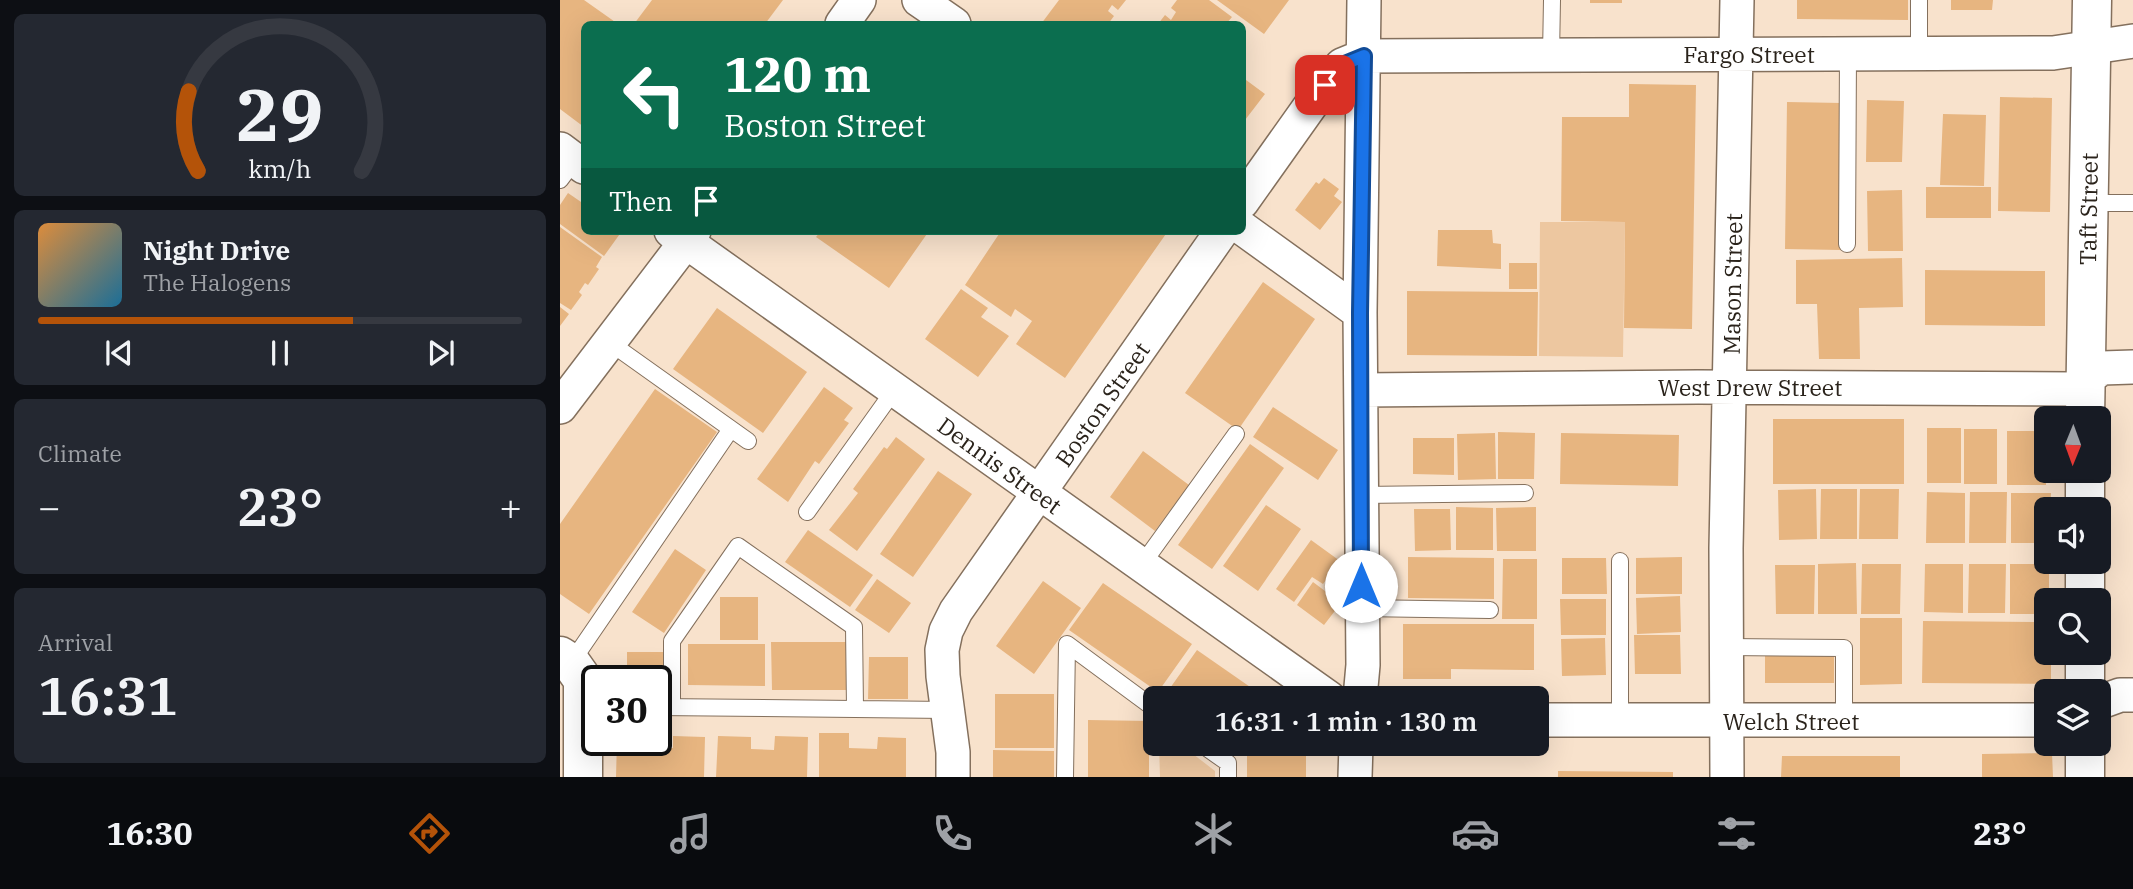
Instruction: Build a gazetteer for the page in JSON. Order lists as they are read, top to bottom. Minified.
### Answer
{"streets":{"street":["Fargo Street","Taft Street","Mason Street","West Drew Street","Boston Street","Dennis Street","Welch Street"]},"crossings":[["Fargo Street","Taft Street"],["Fargo Street","Mason Street"],["Taft Street","West Drew Street"],["Mason Street","West Drew Street"],["Mason Street","Welch Street"],["Boston Street","Dennis Street"]],"north":"bottom","page":{"turn":["120 m","Boston Street"],"then":"Then","song":["Night Drive","The Halogens"],"tile":["Climate",["Arrival","16:31"]],"heat":["−","23°","+"],"limit":"30","trip":"16:31 · 1 min · 130 m","tabs":["16:30","23°"],"gauge":["29","km/h"]}}
